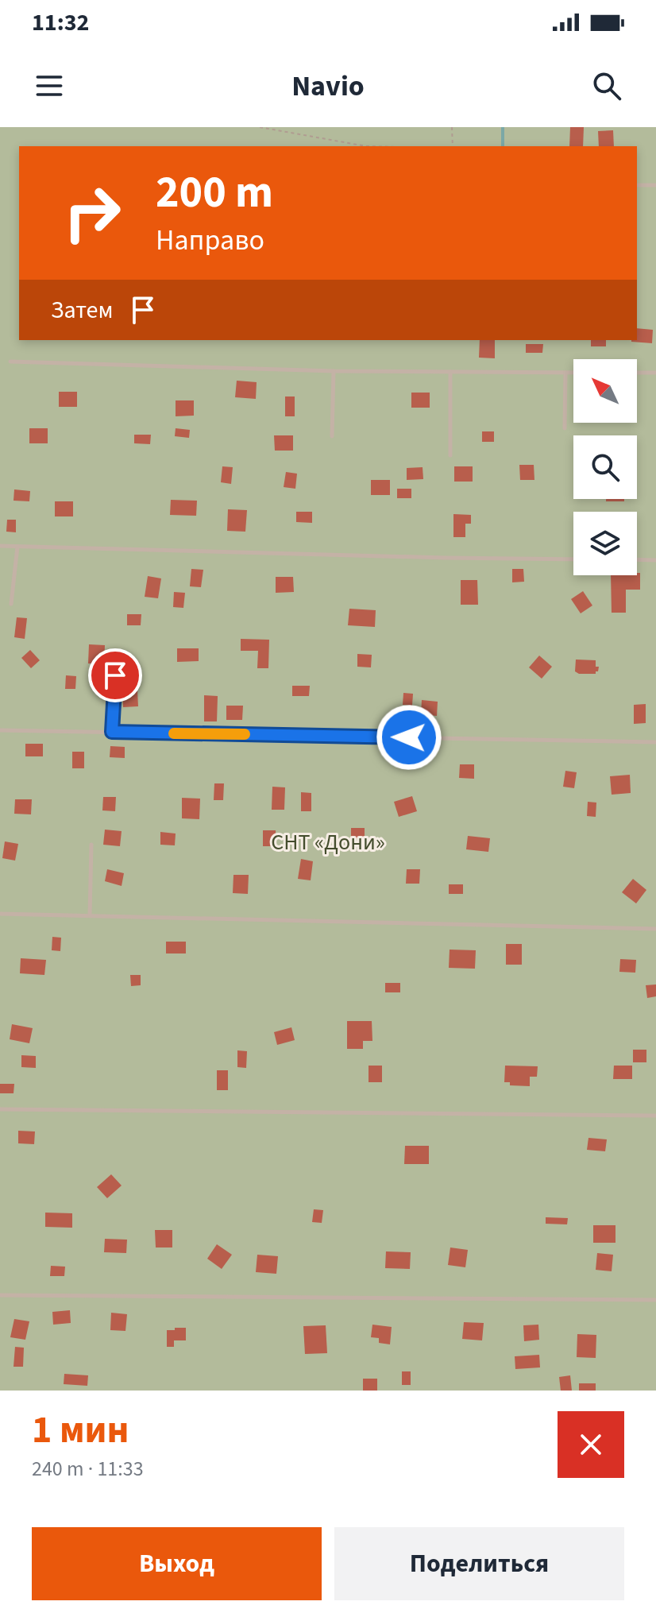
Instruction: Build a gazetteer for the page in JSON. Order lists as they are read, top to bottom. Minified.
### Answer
{"parks":["СНТ «Дони»"],"north":"top left","page":{"status":"11:32","header":"Navio","turn":["200 m","Направо"],"then":"Затем","heading":["1 мин","240 m · 11:33"],"buttons":["Выход","Поделиться"]}}
